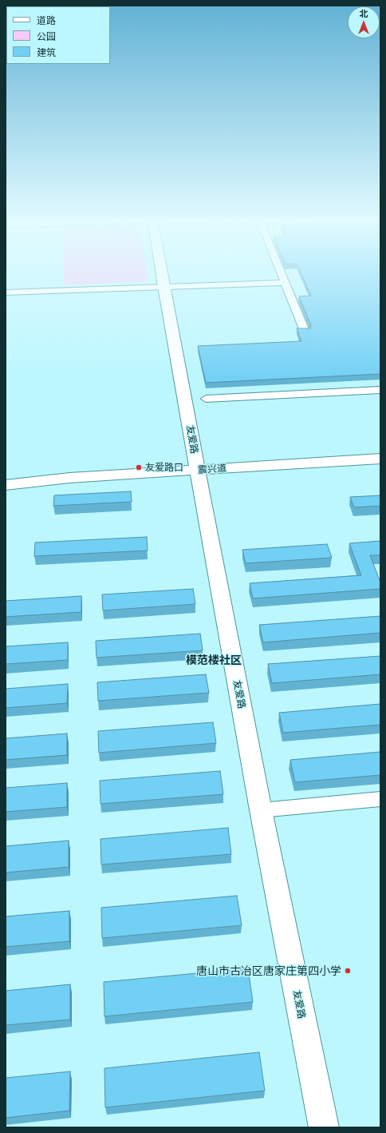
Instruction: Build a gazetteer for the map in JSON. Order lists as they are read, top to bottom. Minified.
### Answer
{"streets":{"street":["友爱路","震兴道"]},"crossings":[["友爱路","震兴道"]],"districts":["模范楼社区"],"places":["友爱路口","唐山市古冶区唐家庄第四小学"],"legend":["道路","公园","建筑"],"north":"top"}
